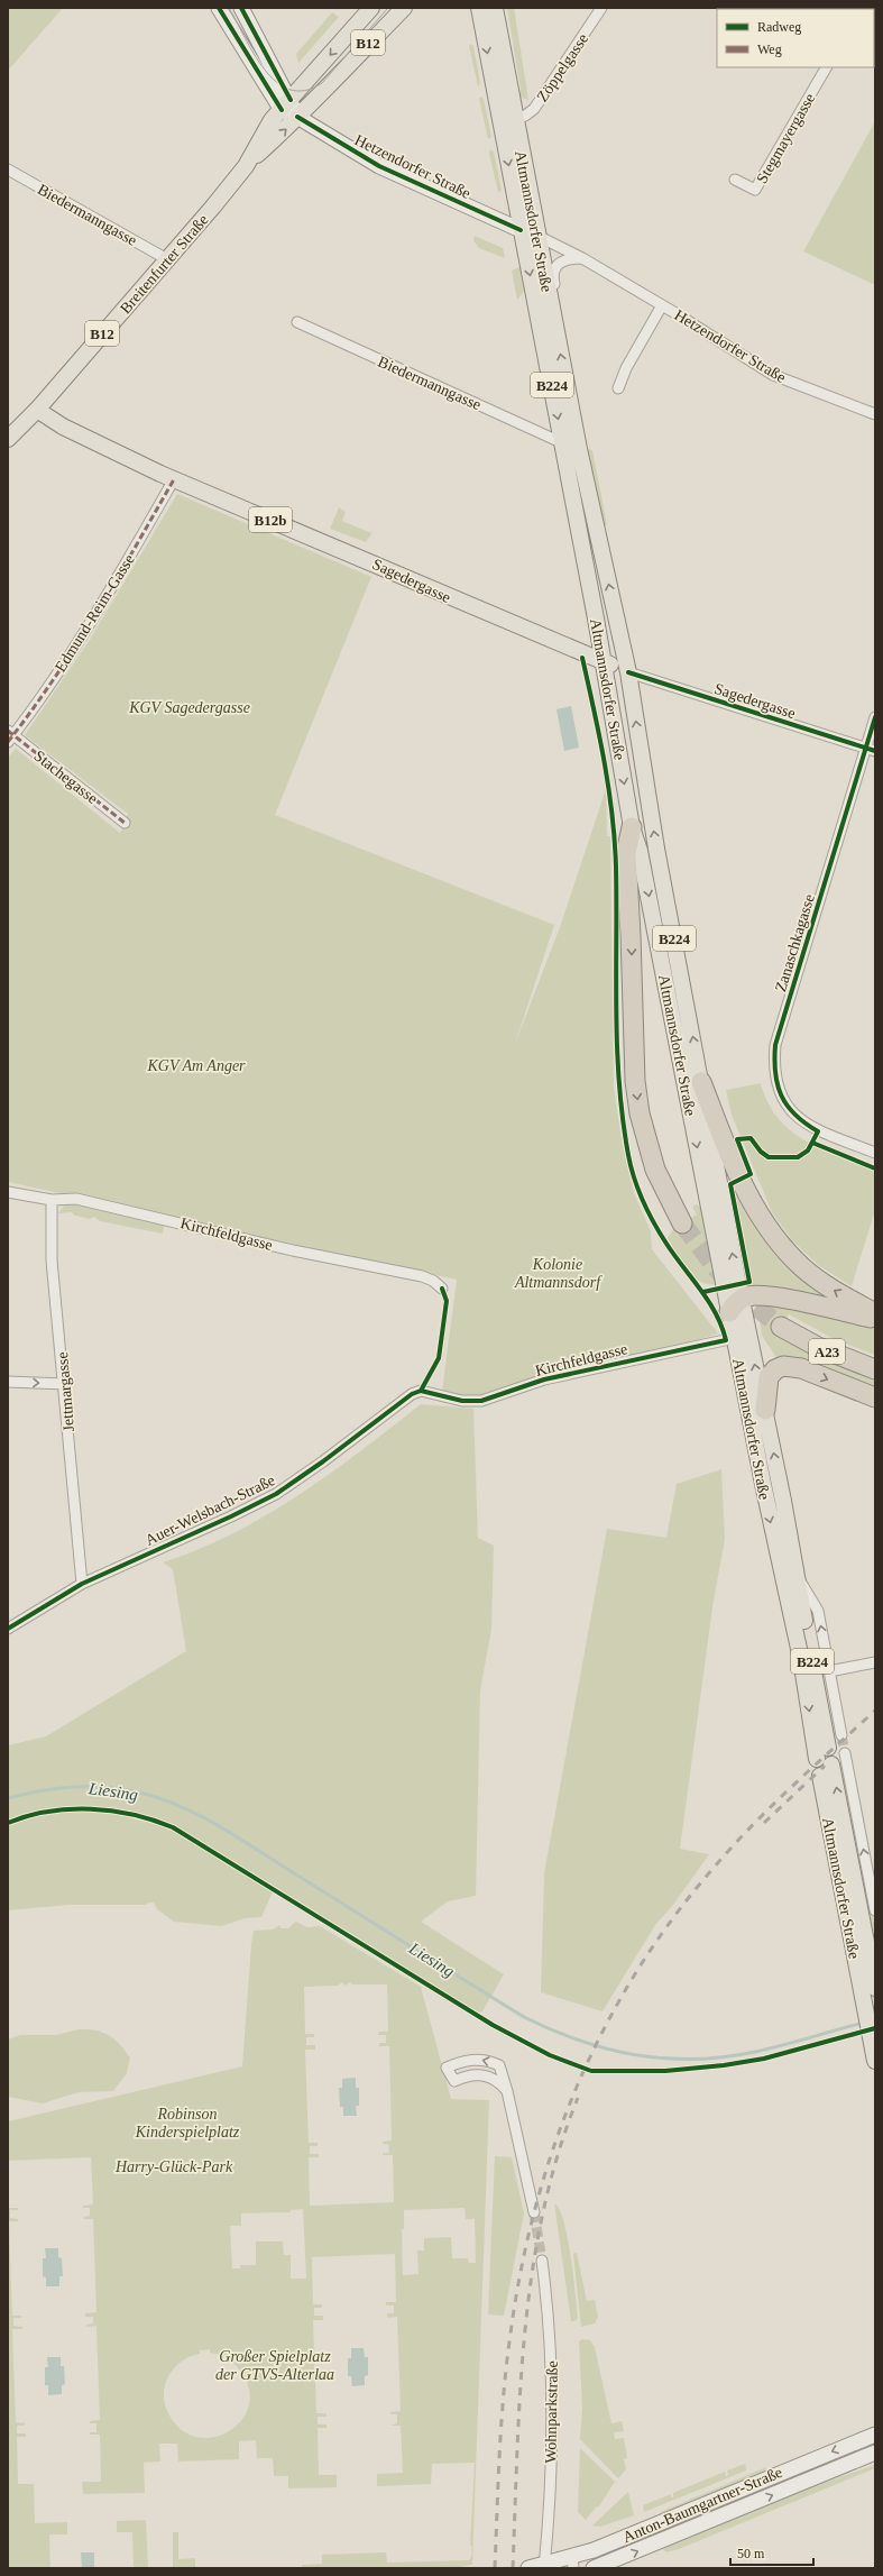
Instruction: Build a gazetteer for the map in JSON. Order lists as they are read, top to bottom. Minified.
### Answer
{"streets":{"highway":["A23"],"main road":["B12","Hetzendorfer Straße","Altmannsdorfer Straße","Breitenfurter Straße","B224","B12b","Sagedergasse","Anton-Baumgartner-Straße"],"street":["Zöppelgasse","Stegmayergasse","Biedermanngasse","Edmund-Reim-Gasse","Stachegasse","Zanaschkagasse","Kirchfeldgasse","Jettmargasse","Auer-Welsbach-Straße","Wohnparkstraße"]},"crossings":[["Zöppelgasse","Altmannsdorfer Straße"],["Hetzendorfer Straße","Altmannsdorfer Straße"],["Hetzendorfer Straße","Breitenfurter Straße"],["Biedermanngasse","Altmannsdorfer Straße"],["Biedermanngasse","Breitenfurter Straße"],["Altmannsdorfer Straße","Sagedergasse"],["Altmannsdorfer Straße","Kirchfeldgasse"],["Breitenfurter Straße","Sagedergasse"],["Sagedergasse","Edmund-Reim-Gasse"],["Sagedergasse","Zanaschkagasse"],["Edmund-Reim-Gasse","Stachegasse"],["Kirchfeldgasse","Jettmargasse"],["Kirchfeldgasse","Auer-Welsbach-Straße"],["Jettmargasse","Auer-Welsbach-Straße"],["Wohnparkstraße","Anton-Baumgartner-Straße"]],"water":["Liesing"],"parks":["KGV Sagedergasse","KGV Am Anger","Kolonie Altmannsdorf","Robinson Kinderspielplatz","Harry-Glück-Park","Großer Spielplatz der GTVS-Alterlaa"],"legend":["Radweg","Weg"],"scale_bar":"50 m"}
